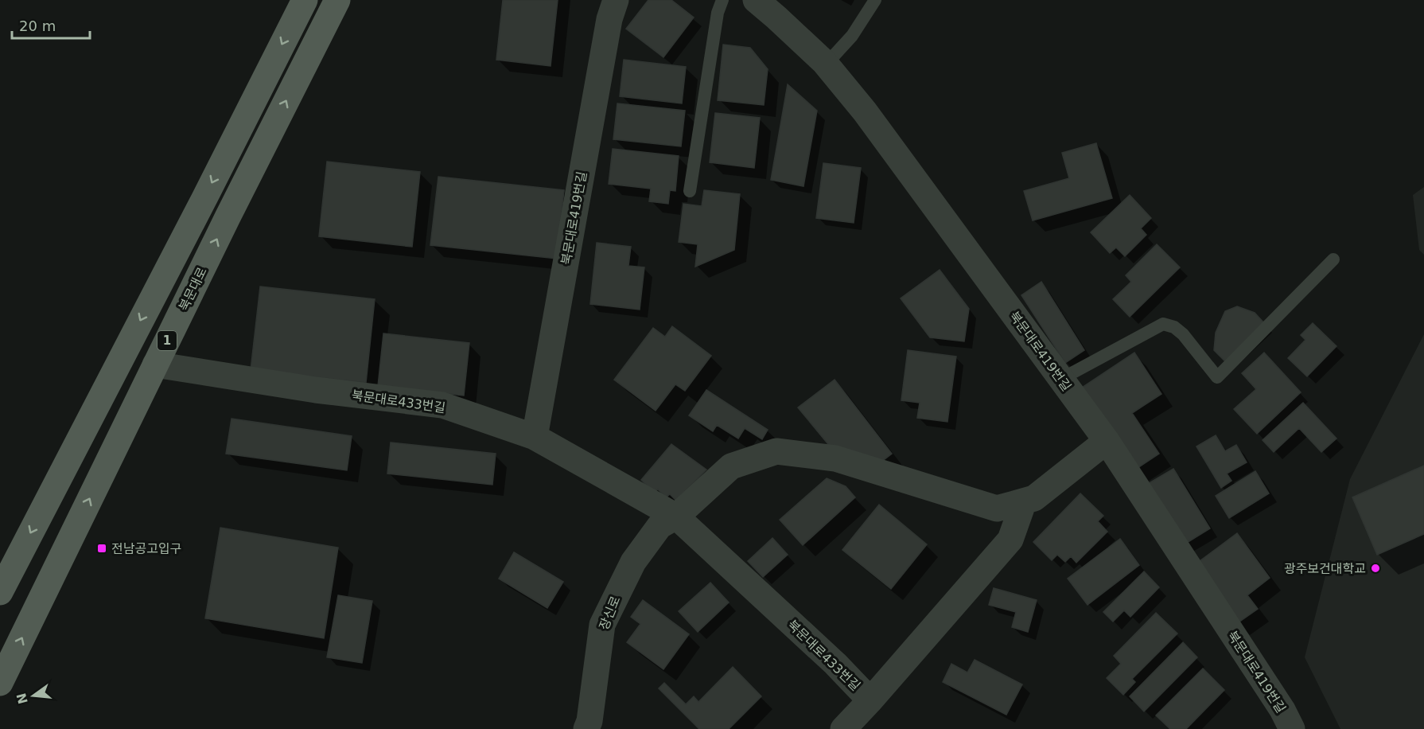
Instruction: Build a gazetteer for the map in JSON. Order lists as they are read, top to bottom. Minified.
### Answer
{"streets":{"main road":["북문대로","1"],"street":["북문대로419번길","북문대로433번길","장신로"]},"crossings":[["북문대로419번길","북문대로433번길"],["북문대로","북문대로433번길"],["북문대로433번길","장신로"]],"places":{"transit":["전남공고입구"],"other":["광주보건대학교"]},"scale_bar":"20 m","north":"left"}
